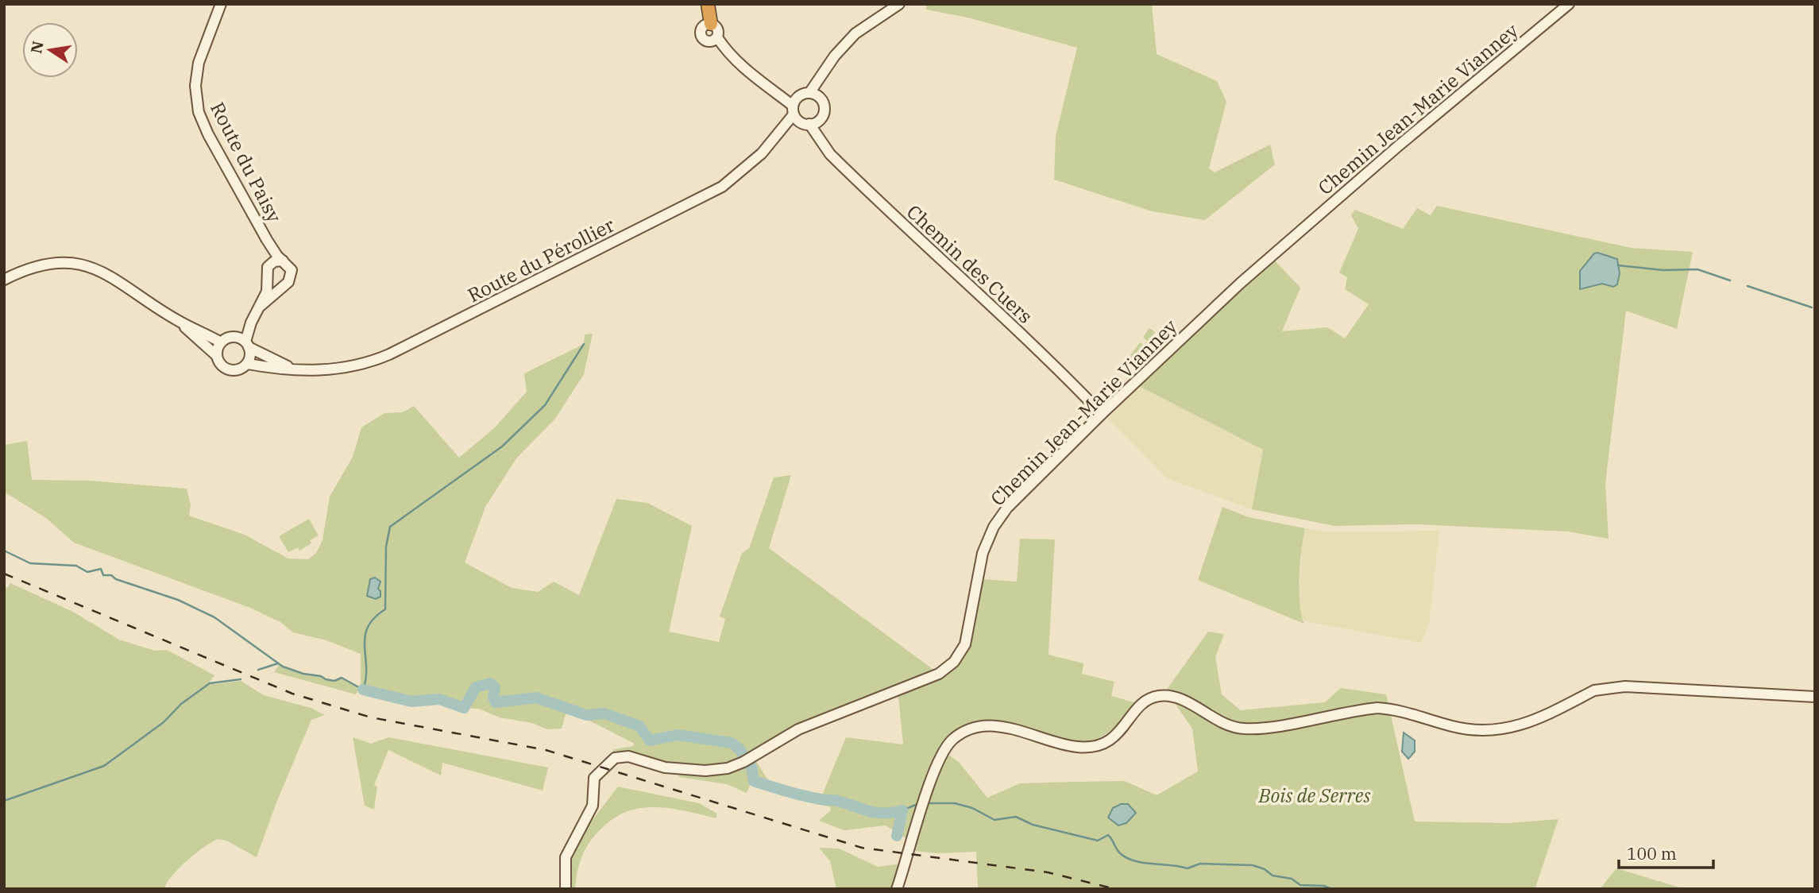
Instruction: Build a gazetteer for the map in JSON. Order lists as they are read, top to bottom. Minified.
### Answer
{"streets":{"main road":["Chemin Jean-Marie Vianney","Route du Paisy","Route du Pérollier","Chemin des Cuers"]},"crossings":[["Chemin Jean-Marie Vianney","Chemin des Cuers"]],"parks":["Bois de Serres"],"scale_bar":"100 m","north":"left"}
